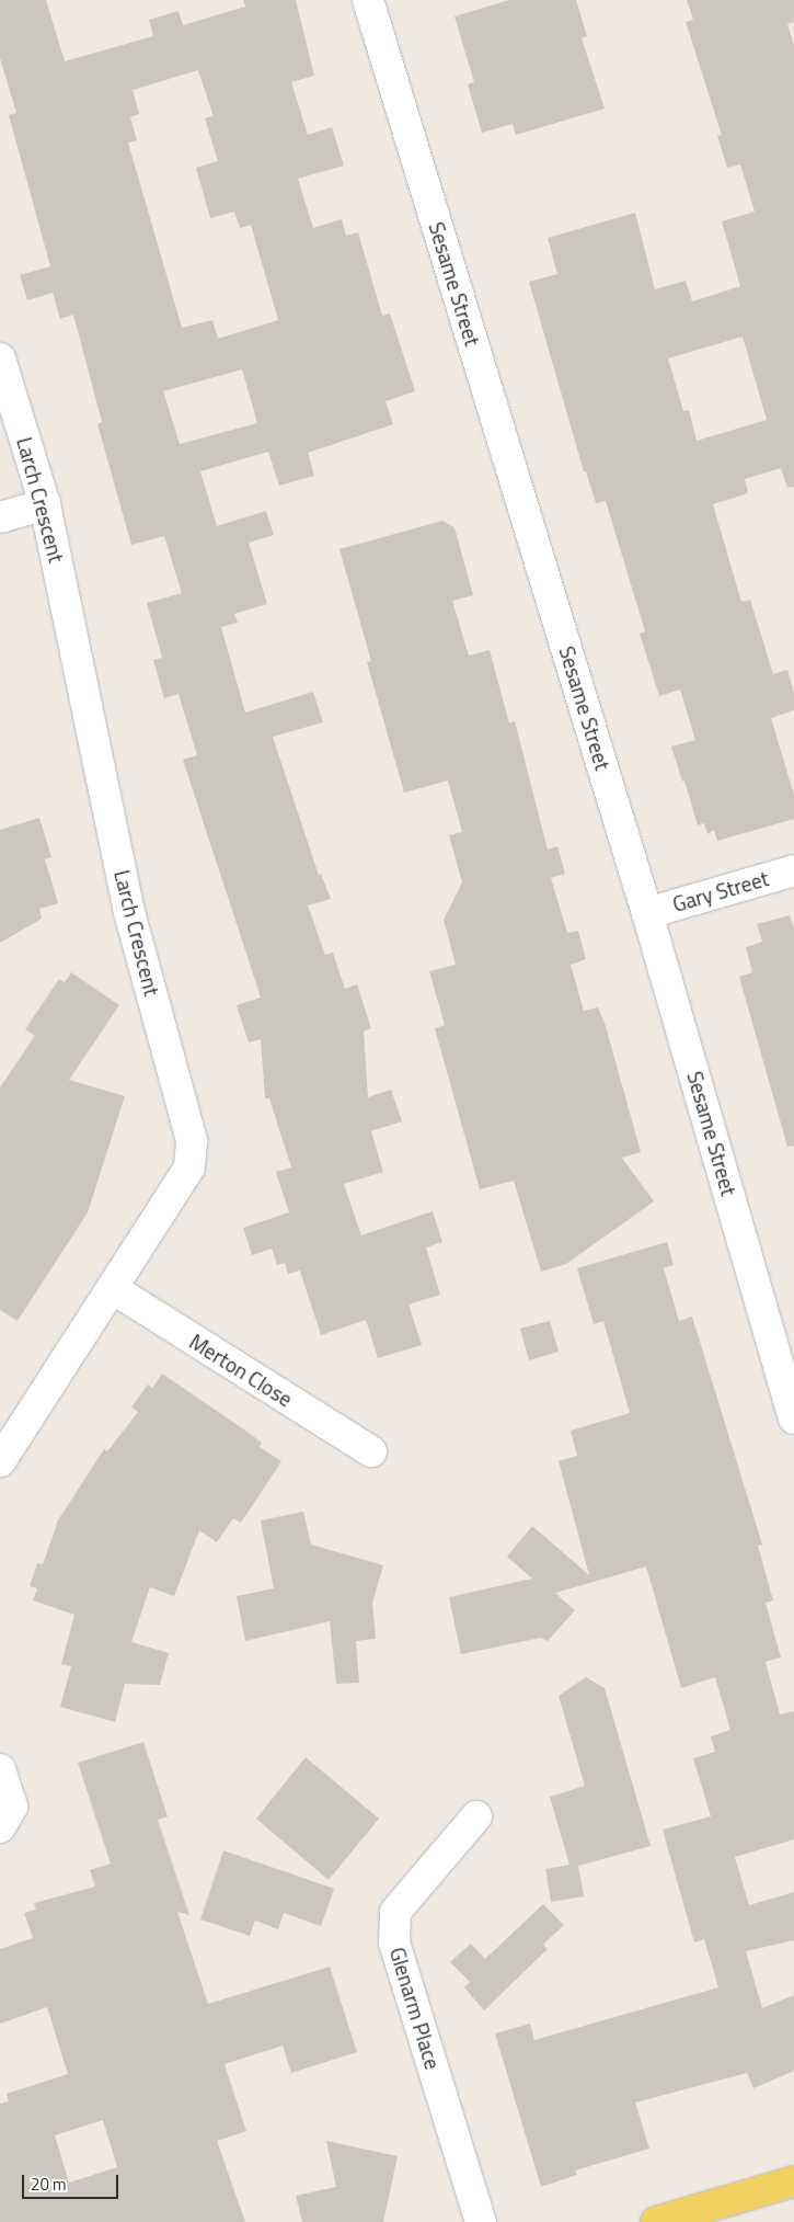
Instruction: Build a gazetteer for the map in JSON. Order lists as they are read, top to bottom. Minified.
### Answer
{"streets":{"street":["Sesame Street","Larch Crescent","Gary Street","Merton Close","Glenarm Place"]},"crossings":[["Sesame Street","Gary Street"],["Larch Crescent","Merton Close"]],"scale_bar":"20 m"}
